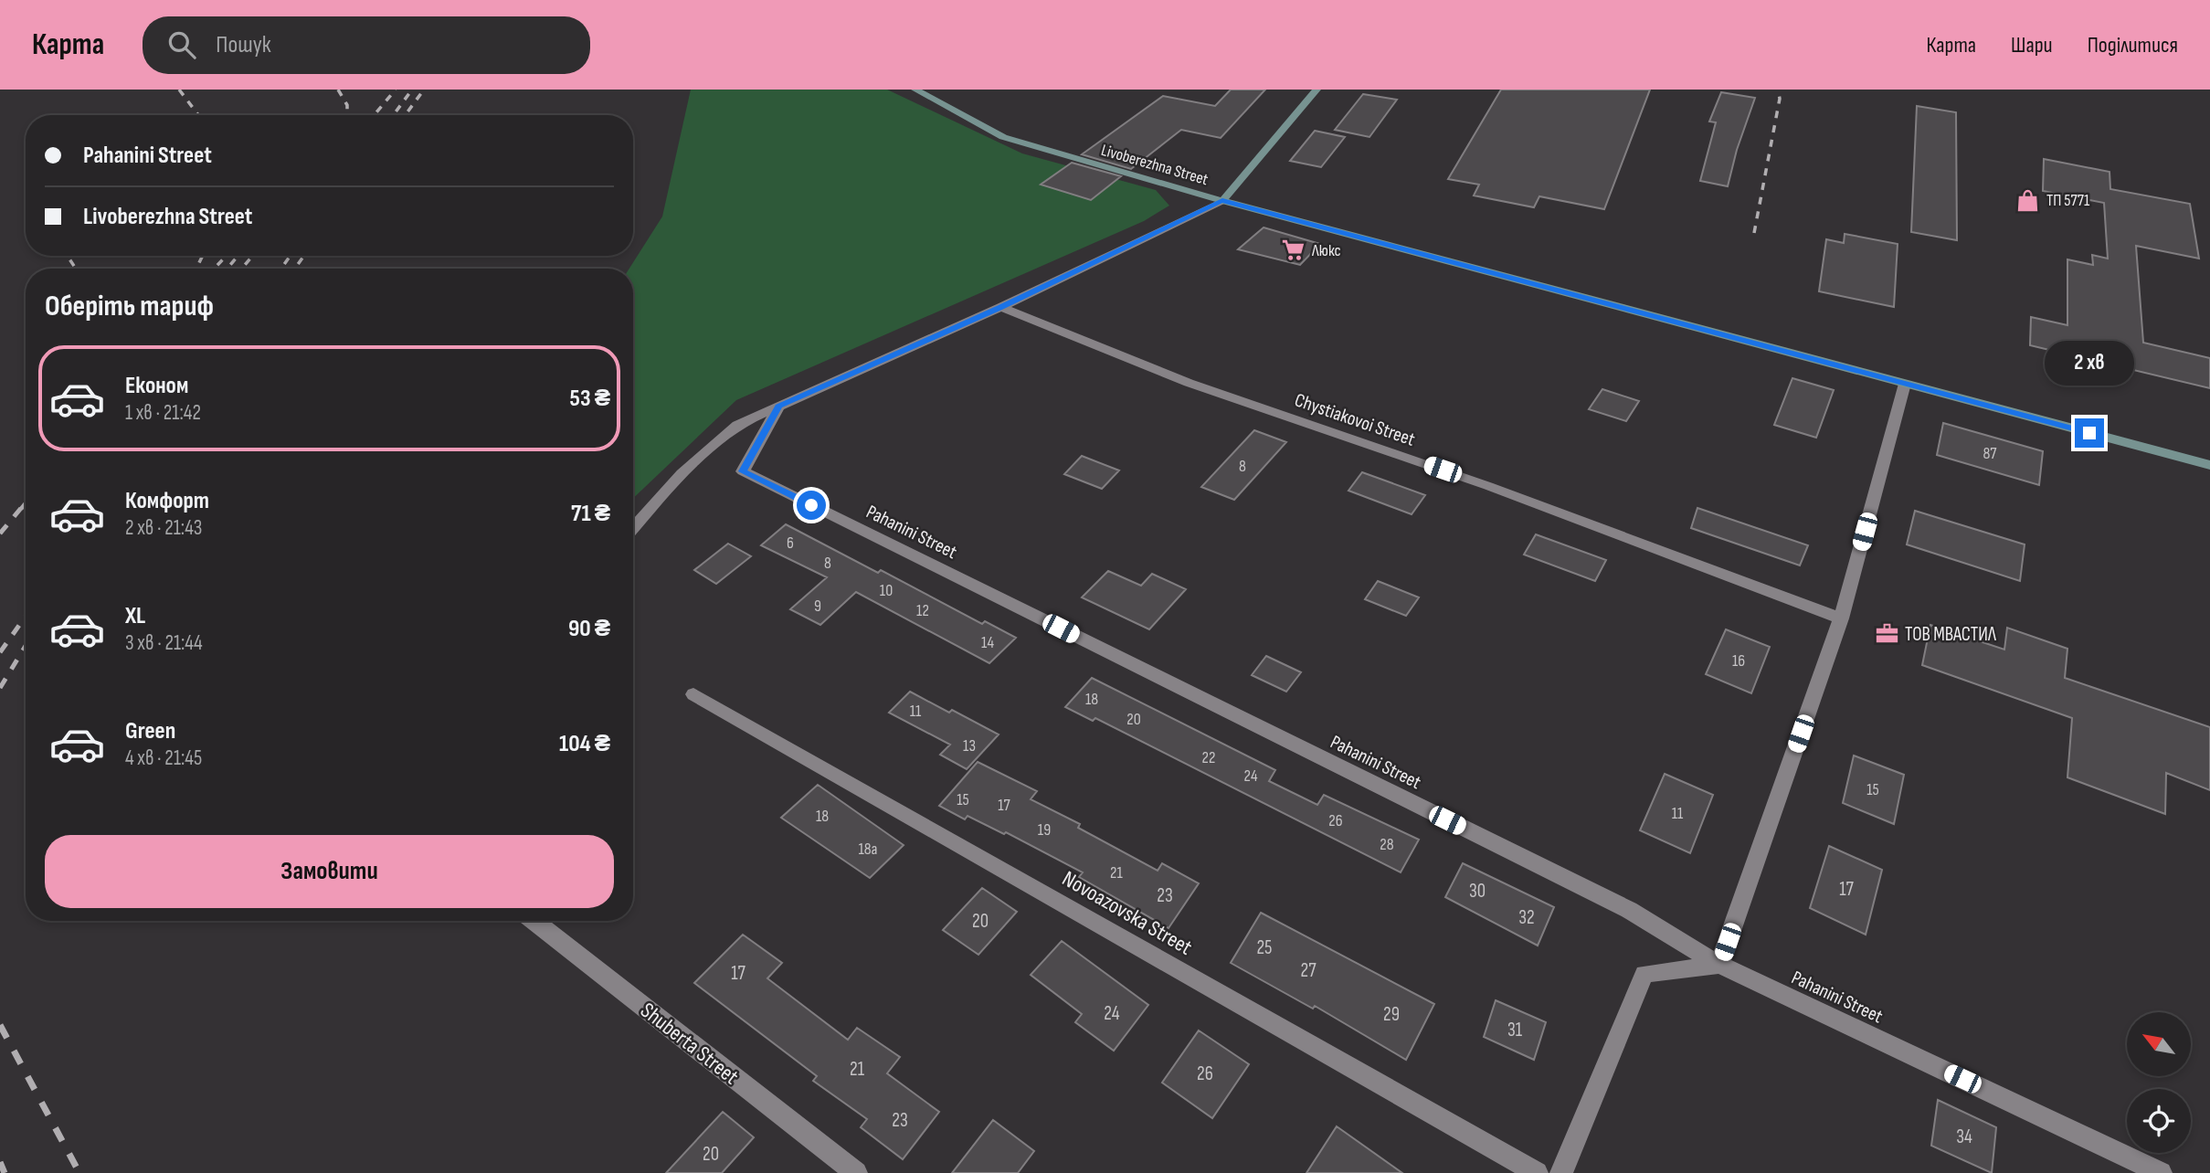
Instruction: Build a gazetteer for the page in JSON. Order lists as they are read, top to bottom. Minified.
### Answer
{"streets":{"main road":["Livoberezhna Street"],"street":["Chystiakovoi Street","Pahanini Street","Novoazovska Street","Shuberta Street"]},"places":{"shop":["ТП 5771"],"supermarket":["Люкс"],"office":["ТОВ МВАСТИЛ"]},"house_numbers":["87","8","6","8","10","9","12","14","16","18","11","20","13","22","24","15","15","17","11","18","26","19","28","18а","21","17","30","23","32","20","25","27","17","24","29","31","21","26","23","34","20"],"north":"top left","page":{"header":"Карта","search":"Пошук","nav":["Карта","Шари","Поділитися"],"banner":["Pahanini Street","Livoberezhna Street"],"heading":"Оберіть тариф","bubble":"2 хв","list":[{"name":"Економ","note":"1 хв · 21:42","value":"53 ₴"},{"name":"Комфорт","note":"2 хв · 21:43","value":"71 ₴"},{"name":"XL","note":"3 хв · 21:44","value":"90 ₴"},{"name":"Green","note":"4 хв · 21:45","value":"104 ₴"}],"buttons":"Замовити"}}
